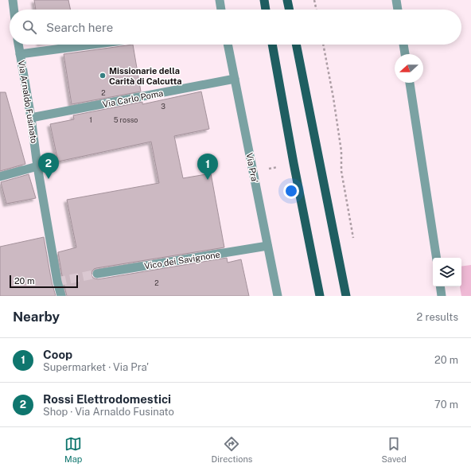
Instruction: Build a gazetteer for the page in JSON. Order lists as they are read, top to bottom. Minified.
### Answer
{"streets":{"street":["Via Carlo Poma","Via Arnaldo Fusinato","Via Pra'","Vico dei Savignone"]},"crossings":[["Via Carlo Poma","Via Arnaldo Fusinato"],["Via Carlo Poma","Via Pra'"],["Via Pra'","Vico dei Savignone"]],"places":["Missionarie della Carità di Calcutta"],"house_numbers":["2","3","1","5 rosso","2"],"scale_bar":"20 m","north":"left","page":{"search":"Search here","pins":["2","1"],"scale":"20 m","heading":["Nearby","2 results"],"list":[{"mark":"1","name":"Coop","note":"Supermarket · Via Pra'","value":"20 m"},{"mark":"2","name":"Rossi Elettrodomestici","note":"Shop · Via Arnaldo Fusinato","value":"70 m"}],"nav":["Map","Directions","Saved"]}}
